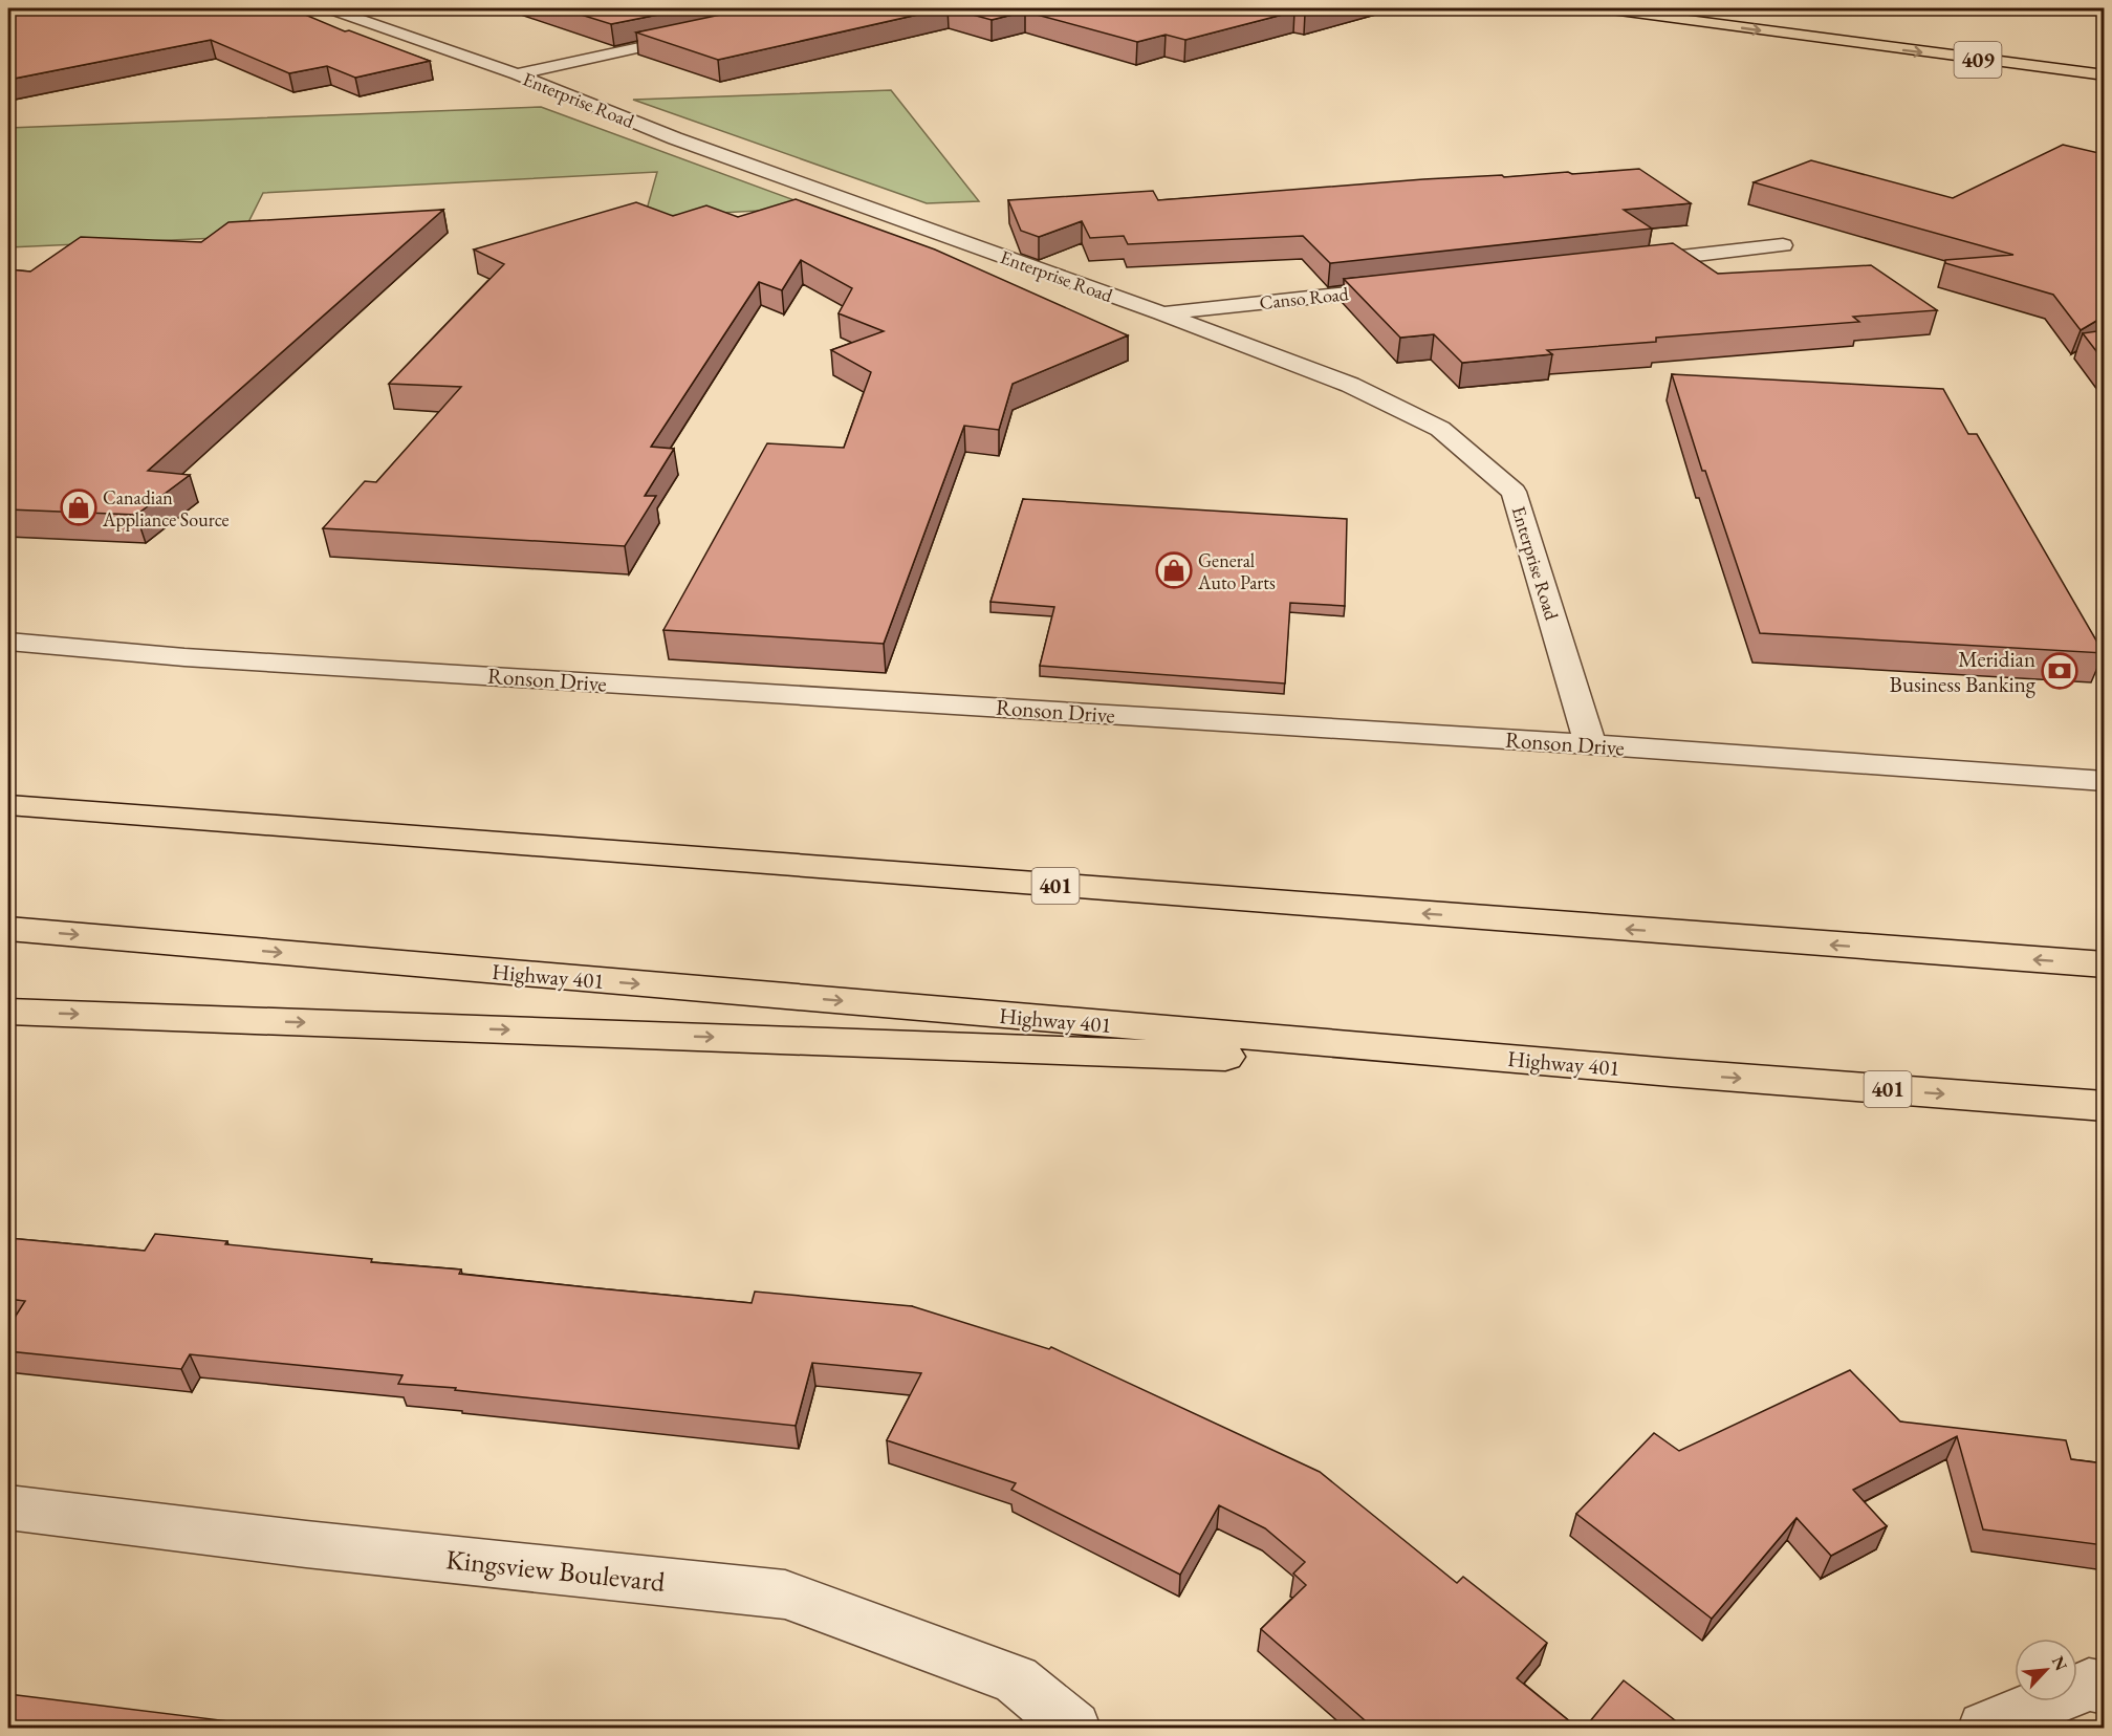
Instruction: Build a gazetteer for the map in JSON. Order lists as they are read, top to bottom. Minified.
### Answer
{"streets":{"highway":["409","401","Highway 401"],"street":["Enterprise Road","Canso Road","Ronson Drive","Kingsview Boulevard"]},"crossings":[["Enterprise Road","Canso Road"],["Enterprise Road","Ronson Drive"]],"places":{"shop":["Canadian Appliance Source","General Auto Parts"],"bank":["Meridian Business Banking"]},"north":"top right"}
